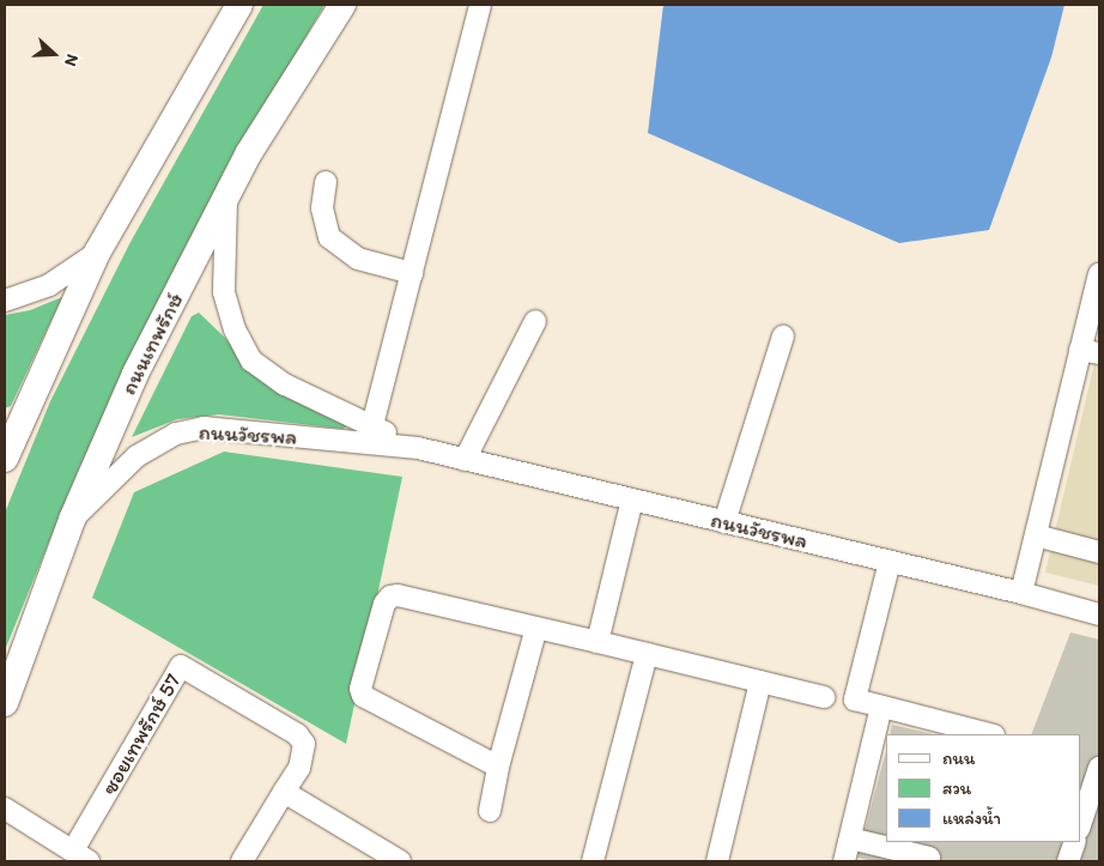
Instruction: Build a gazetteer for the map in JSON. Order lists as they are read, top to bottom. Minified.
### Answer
{"streets":{"main road":["ถนนเทพรักษ์"],"street":["ถนนวัชรพล","ซอยเทพรักษ์ 57"]},"crossings":[["ถนนเทพรักษ์","ถนนวัชรพล"]],"legend":["ถนน","สวน","แหล่งน้ำ"],"north":"right"}
